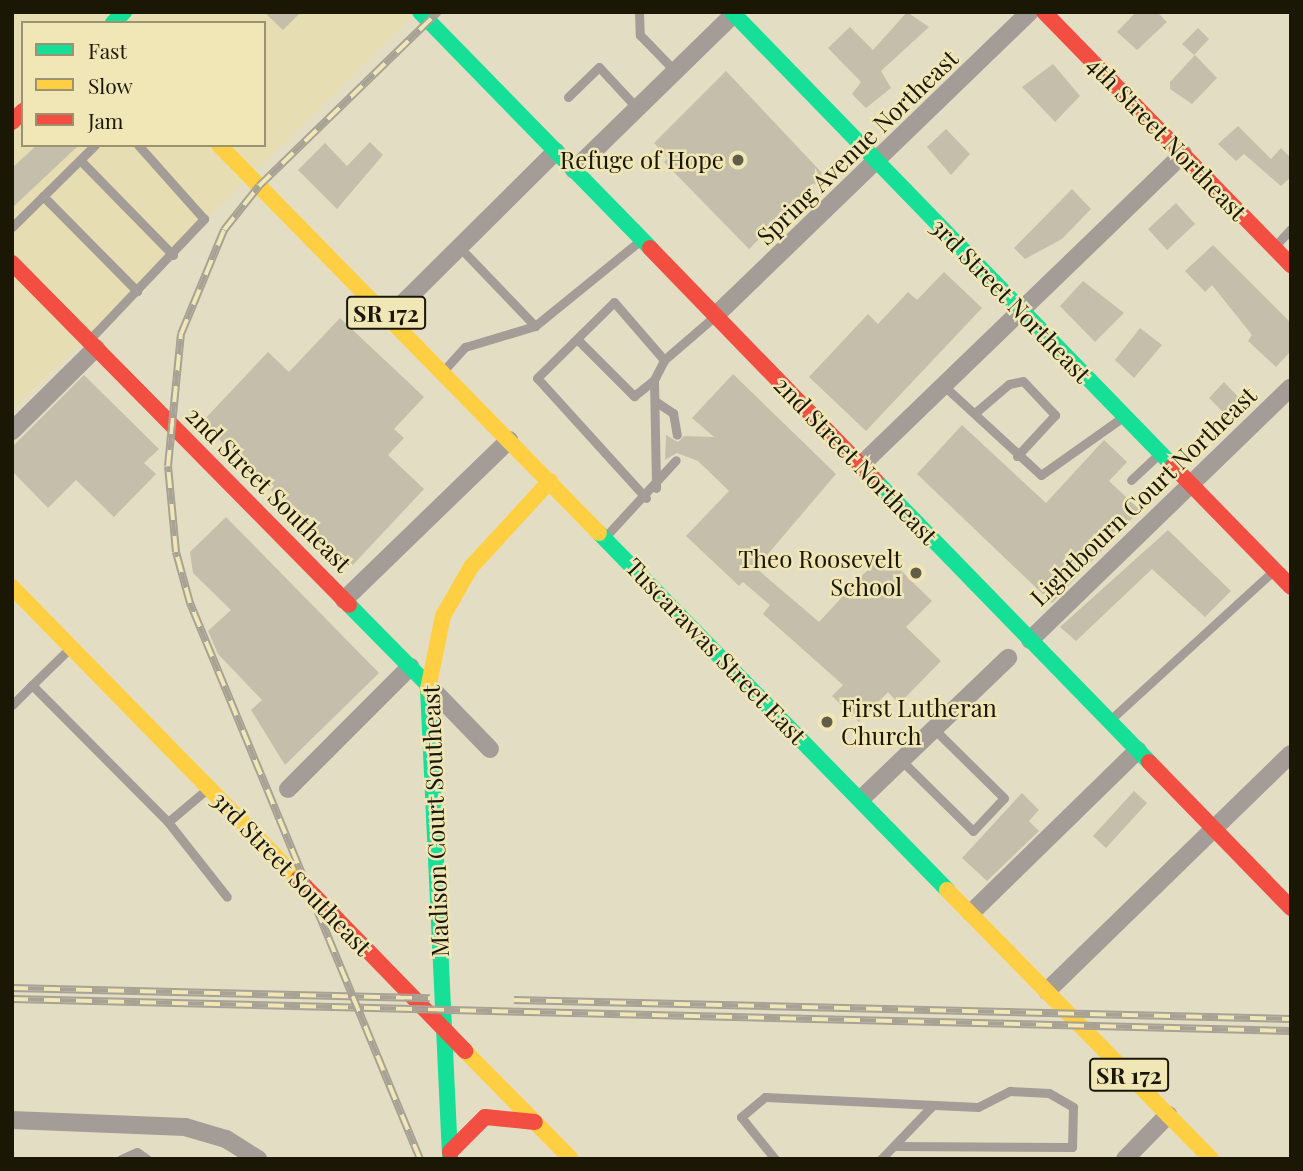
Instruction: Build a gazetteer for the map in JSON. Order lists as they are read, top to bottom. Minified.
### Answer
{"streets":{"street":["4th Street Northeast","Spring Avenue Northeast","3rd Street Northeast","SR 172","2nd Street Northeast","2nd Street Southeast","Lightbourn Court Northeast","Tuscarawas Street East","Madison Court Southeast","3rd Street Southeast"]},"crossings":[["Spring Avenue Northeast","3rd Street Northeast"],["Spring Avenue Northeast","2nd Street Northeast"],["3rd Street Northeast","Lightbourn Court Northeast"],["2nd Street Northeast","Lightbourn Court Northeast"],["2nd Street Southeast","Madison Court Southeast"],["Tuscarawas Street East","Madison Court Southeast"],["Madison Court Southeast","3rd Street Southeast"]],"places":["Refuge of Hope","Theo Roosevelt School","First Lutheran Church"],"legend":["Fast","Slow","Jam"]}
